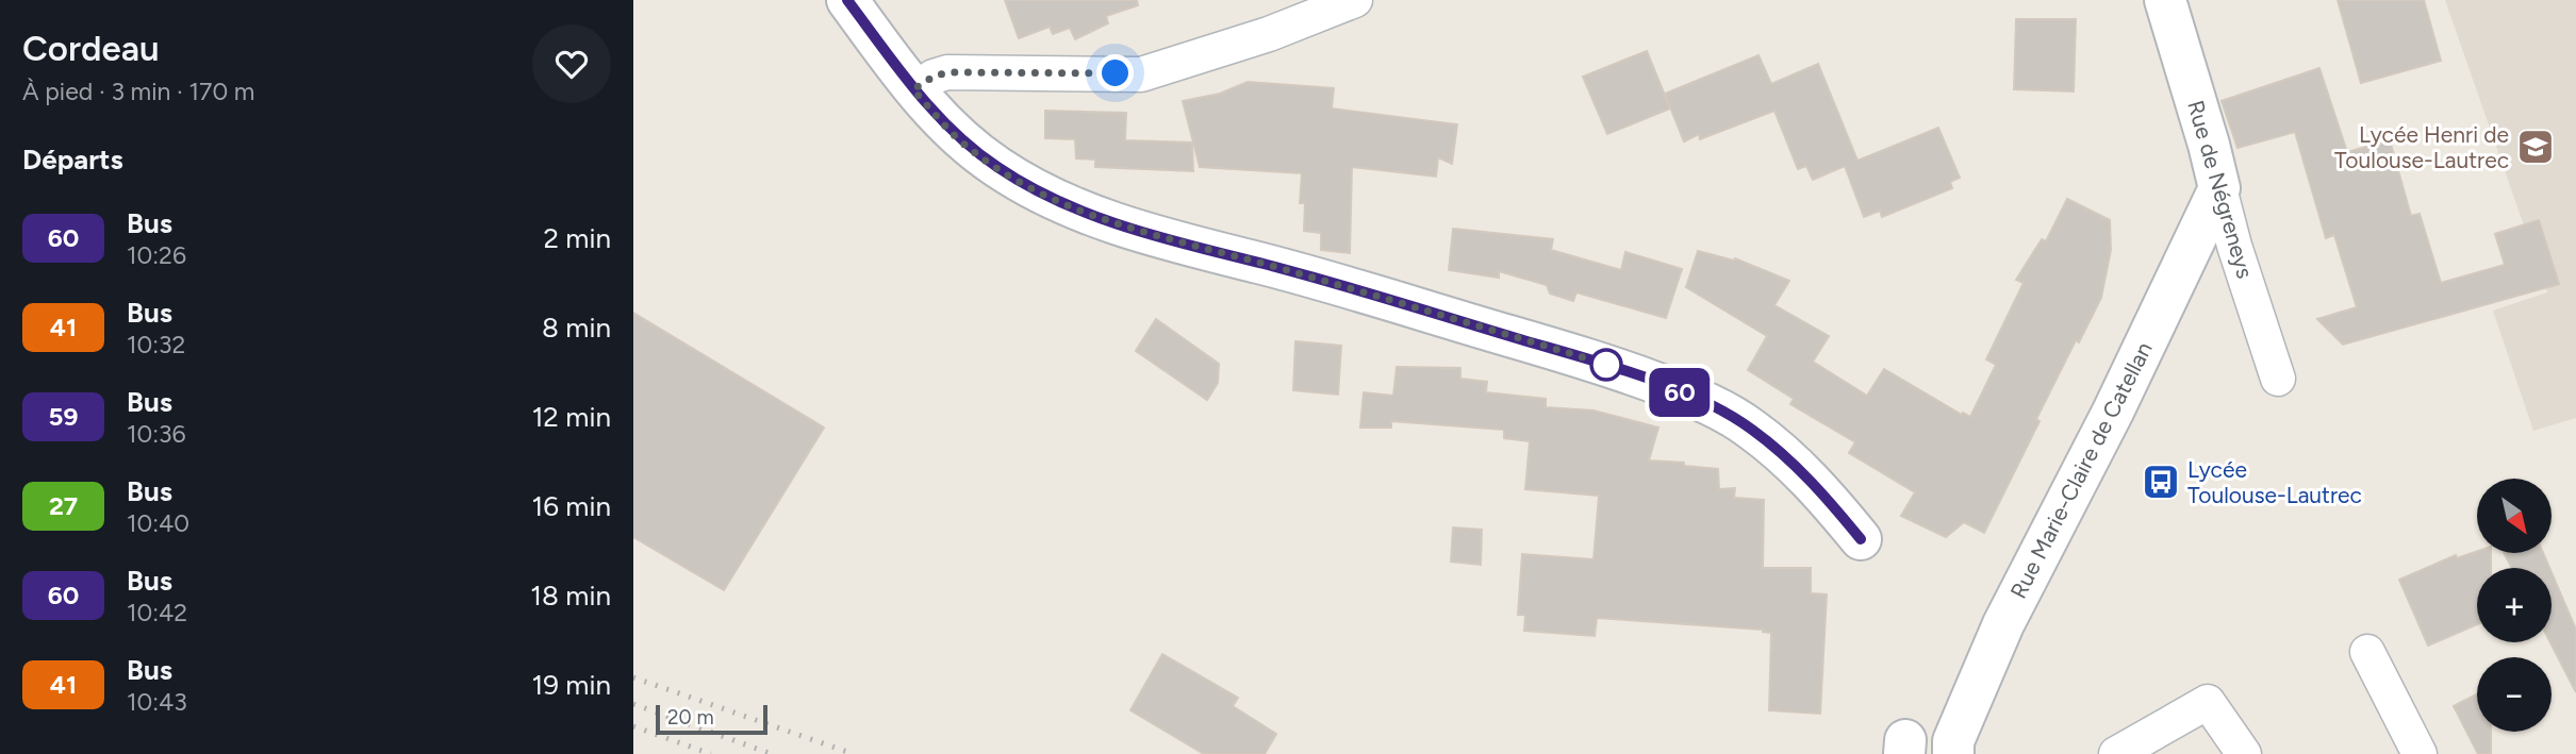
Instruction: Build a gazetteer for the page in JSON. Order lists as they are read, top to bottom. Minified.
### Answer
{"streets":{"street":["Rue de Négreneys","Rue Marie-Claire de Catellan"]},"crossings":[["Rue de Négreneys","Rue Marie-Claire de Catellan"]],"places":{"school or university":["Lycée Henri de Toulouse-Lautrec"],"bus stop":["Lycée Toulouse-Lautrec"]},"lines":["bus line 60"],"scale_bar":"20 m","north":"bottom right","page":{"heading":[["Cordeau","À pied · 3 min · 170 m"],"Départs"],"on_map":"60","list":[{"mark":"60","name":"Bus","note":"10:26","value":"2 min"},{"mark":"41","name":"Bus","note":"10:32","value":"8 min"},{"mark":"59","name":"Bus","note":"10:36","value":"12 min"},{"mark":"27","name":"Bus","note":"10:40","value":"16 min"},{"mark":"60","name":"Bus","note":"10:42","value":"18 min"},{"mark":"41","name":"Bus","note":"10:43","value":"19 min"}],"map_buttons":["+","−"],"scale":"20 m"}}
